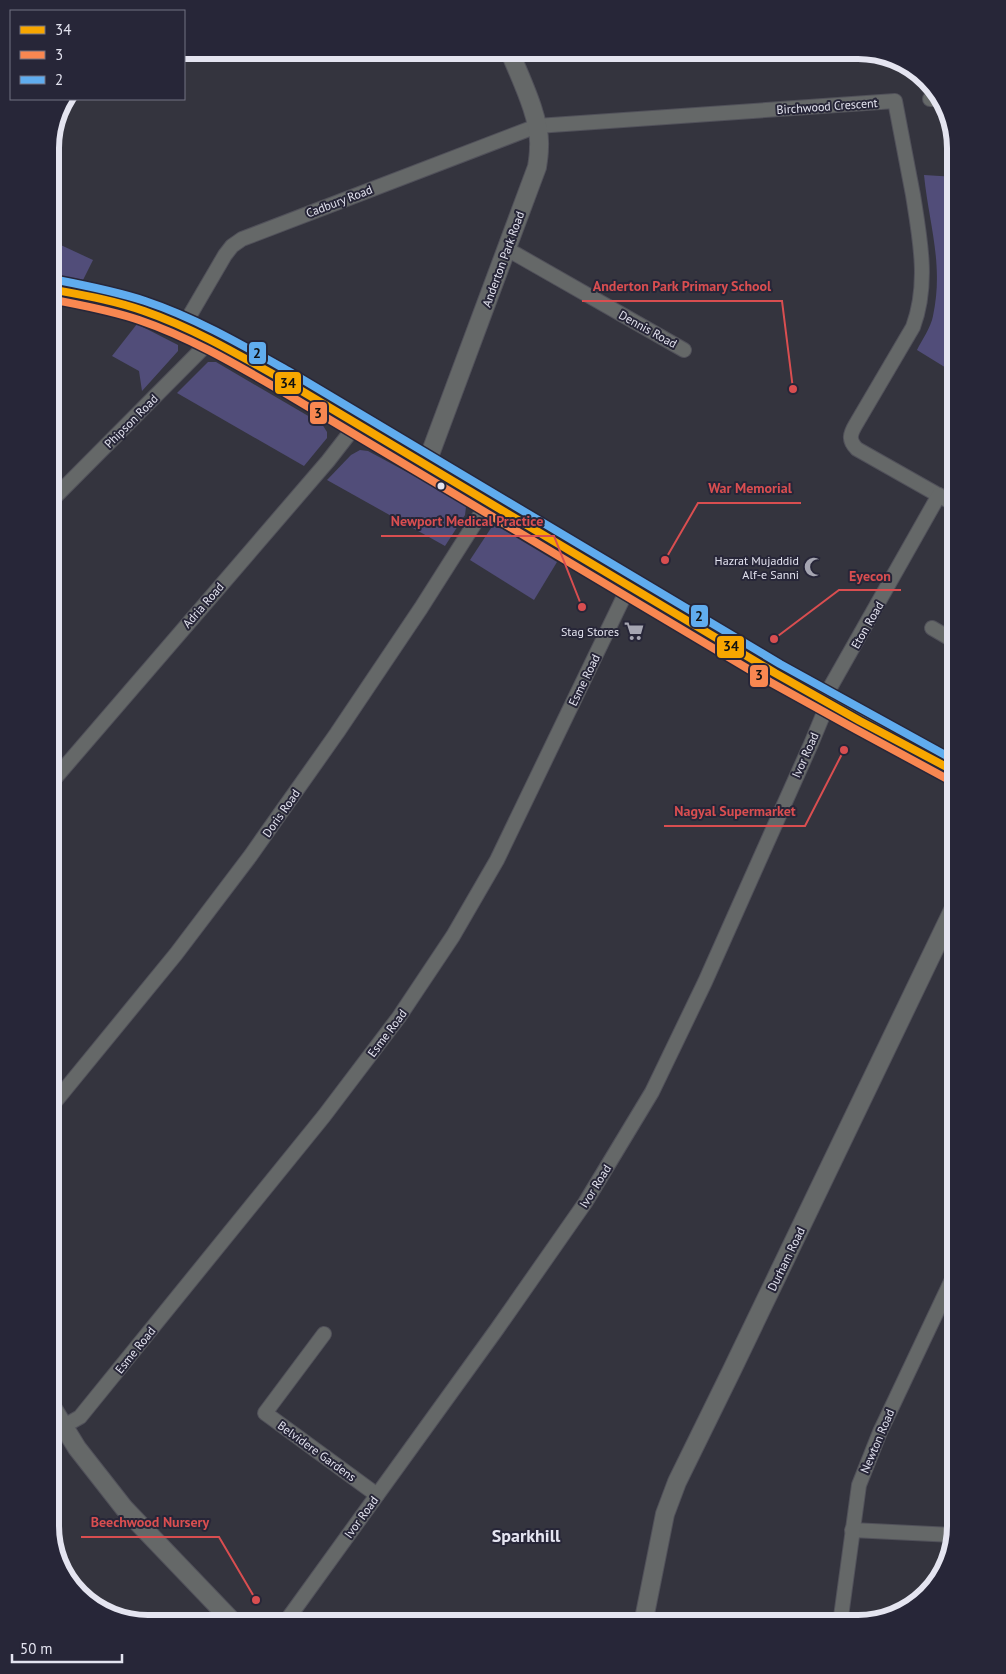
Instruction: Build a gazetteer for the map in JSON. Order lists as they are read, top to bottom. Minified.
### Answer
{"streets":{"street":["Birchwood Crescent","Cadbury Road","Anderton Park Road","Dennis Road","Phipson Road","Adria Road","Eton Road","Esme Road","Ivor Road","Doris Road","Durham Road","Newton Road","Belvidere Gardens"]},"crossings":[["Birchwood Crescent","Cadbury Road"],["Birchwood Crescent","Anderton Park Road"],["Birchwood Crescent","Eton Road"],["Cadbury Road","Anderton Park Road"],["Anderton Park Road","Dennis Road"],["Eton Road","Ivor Road"],["Ivor Road","Belvidere Gardens"]],"districts":["Sparkhill"],"places":{"other":["Anderton Park Primary School","War Memorial","Newport Medical Practice","Eyecon","Nagyal Supermarket","Beechwood Nursery"],"mosque":["Hazrat Mujaddid Alf-e Sanni"],"supermarket":["Stag Stores"]},"lines":["transit line 2","transit line 34","transit line 3"],"legend":["34","3","2"],"scale_bar":"50 m"}
